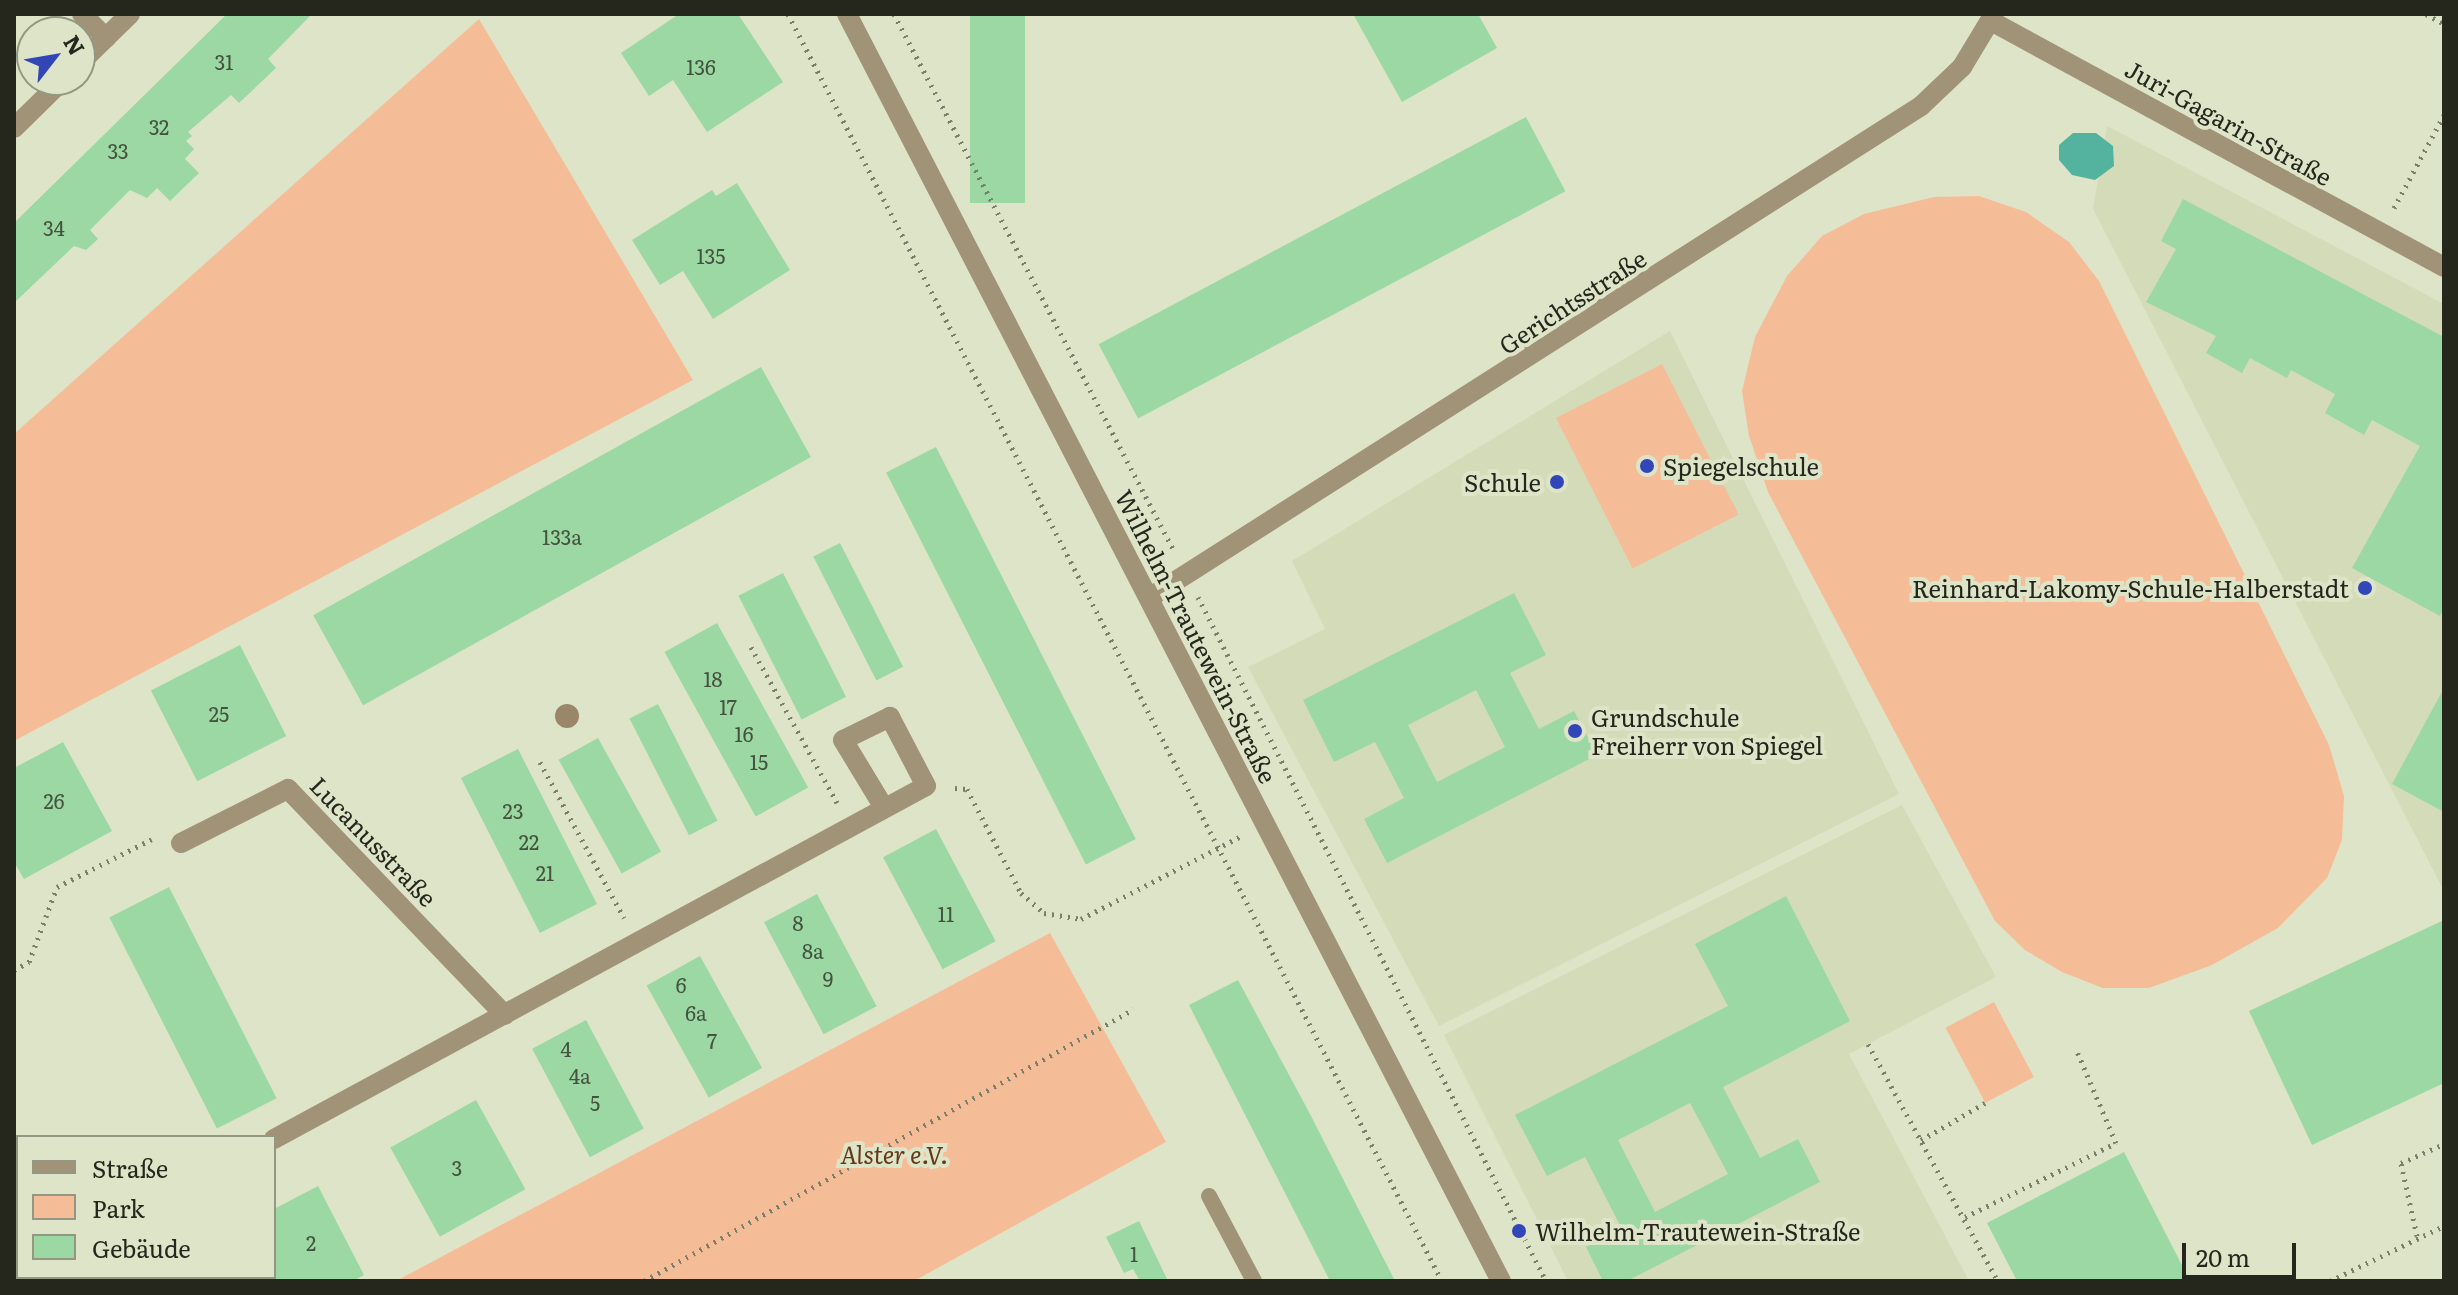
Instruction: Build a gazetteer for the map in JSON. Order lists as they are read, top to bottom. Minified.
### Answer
{"streets":{"street":["Juri-Gagarin-Straße","Gerichtsstraße","Wilhelm-Trautewein-Straße","Lucanusstraße"]},"crossings":[["Juri-Gagarin-Straße","Gerichtsstraße"],["Gerichtsstraße","Wilhelm-Trautewein-Straße"]],"parks":["Alster e.V."],"places":["Spiegelschule","Schule","Reinhard-Lakomy-Schule-Halberstadt","Grundschule Freiherr von Spiegel","Wilhelm-Trautewein-Straße"],"house_numbers":["31","136","32","33","34","135","133a","18","17","25","16","15","26","23","22","21","11","8","8a","9","6","6a","7","4","4a","5","3","2","1"],"legend":["Straße","Park","Gebäude"],"scale_bar":"20 m","north":"top right"}
